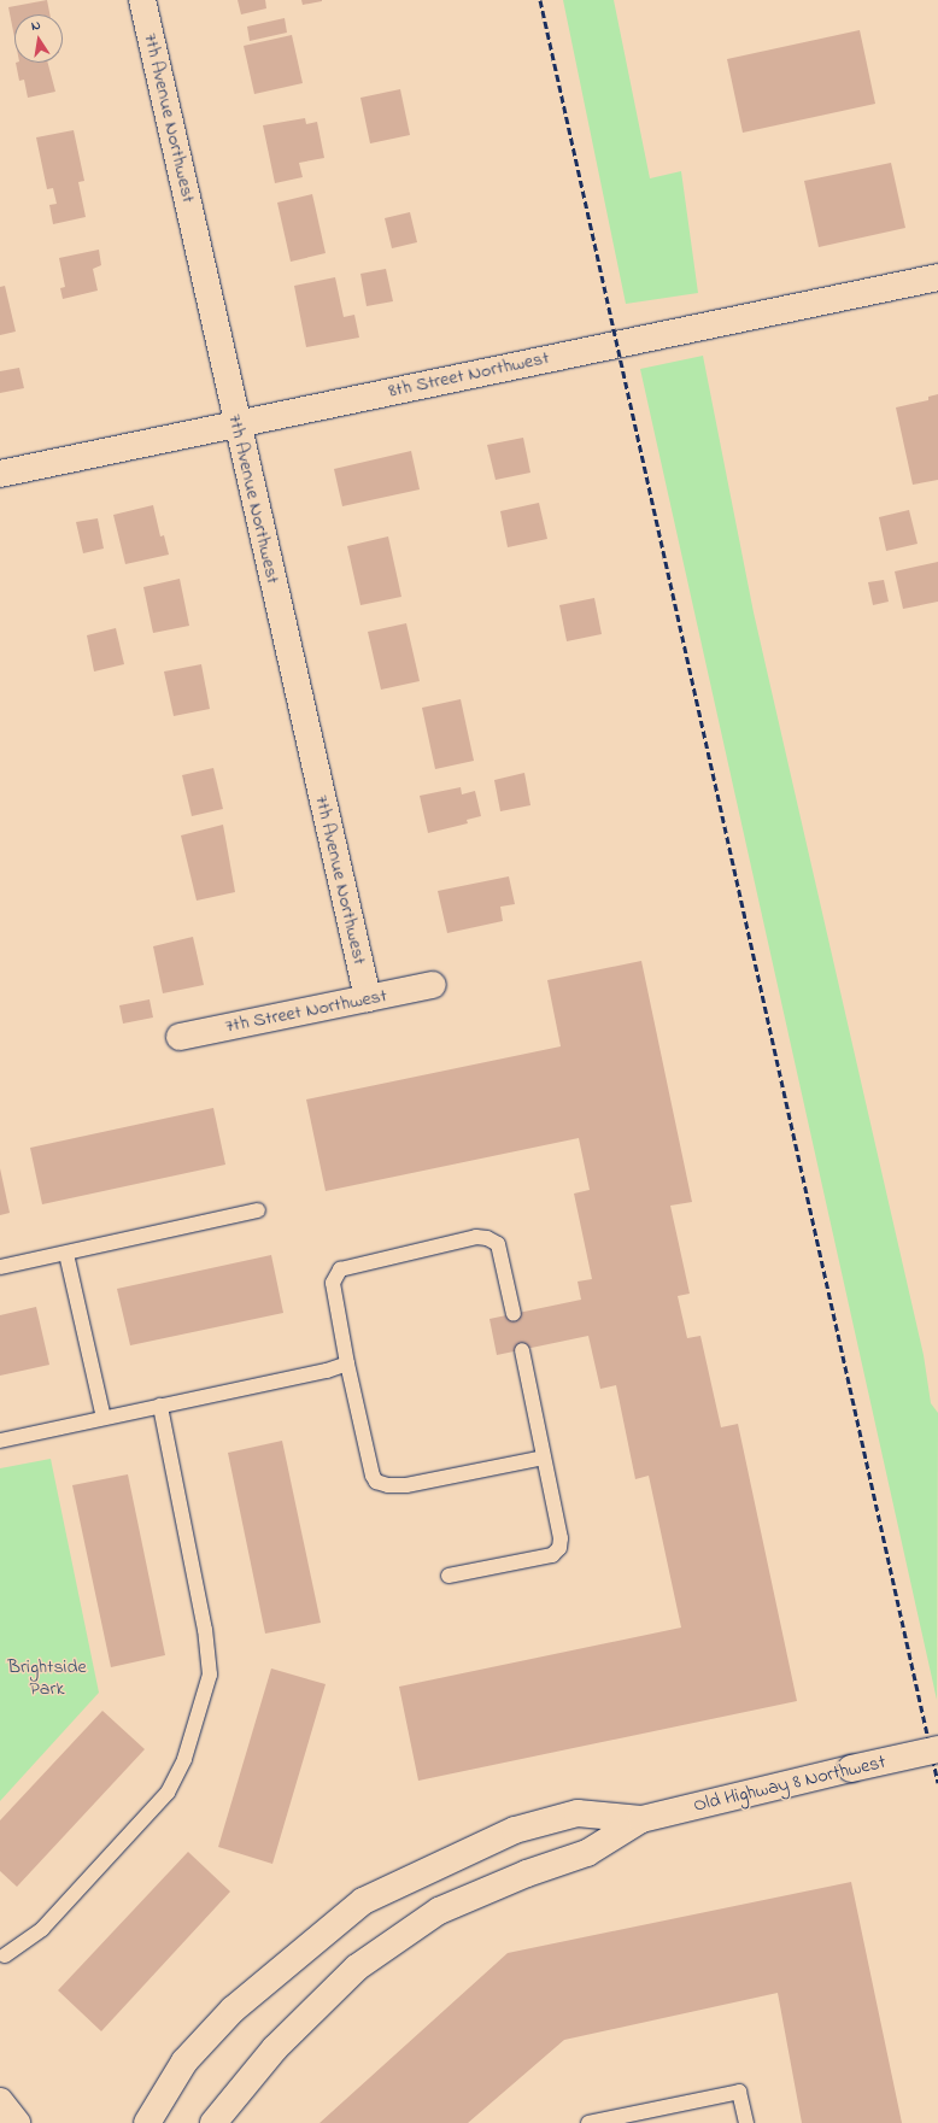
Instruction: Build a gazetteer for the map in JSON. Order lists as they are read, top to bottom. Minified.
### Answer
{"streets":{"street":["7th Avenue Northwest","8th Street Northwest","7th Street Northwest","Old Highway 8 Northwest"]},"crossings":[["7th Avenue Northwest","8th Street Northwest"],["7th Avenue Northwest","7th Street Northwest"]],"parks":["Brightside Park"],"north":"top"}
